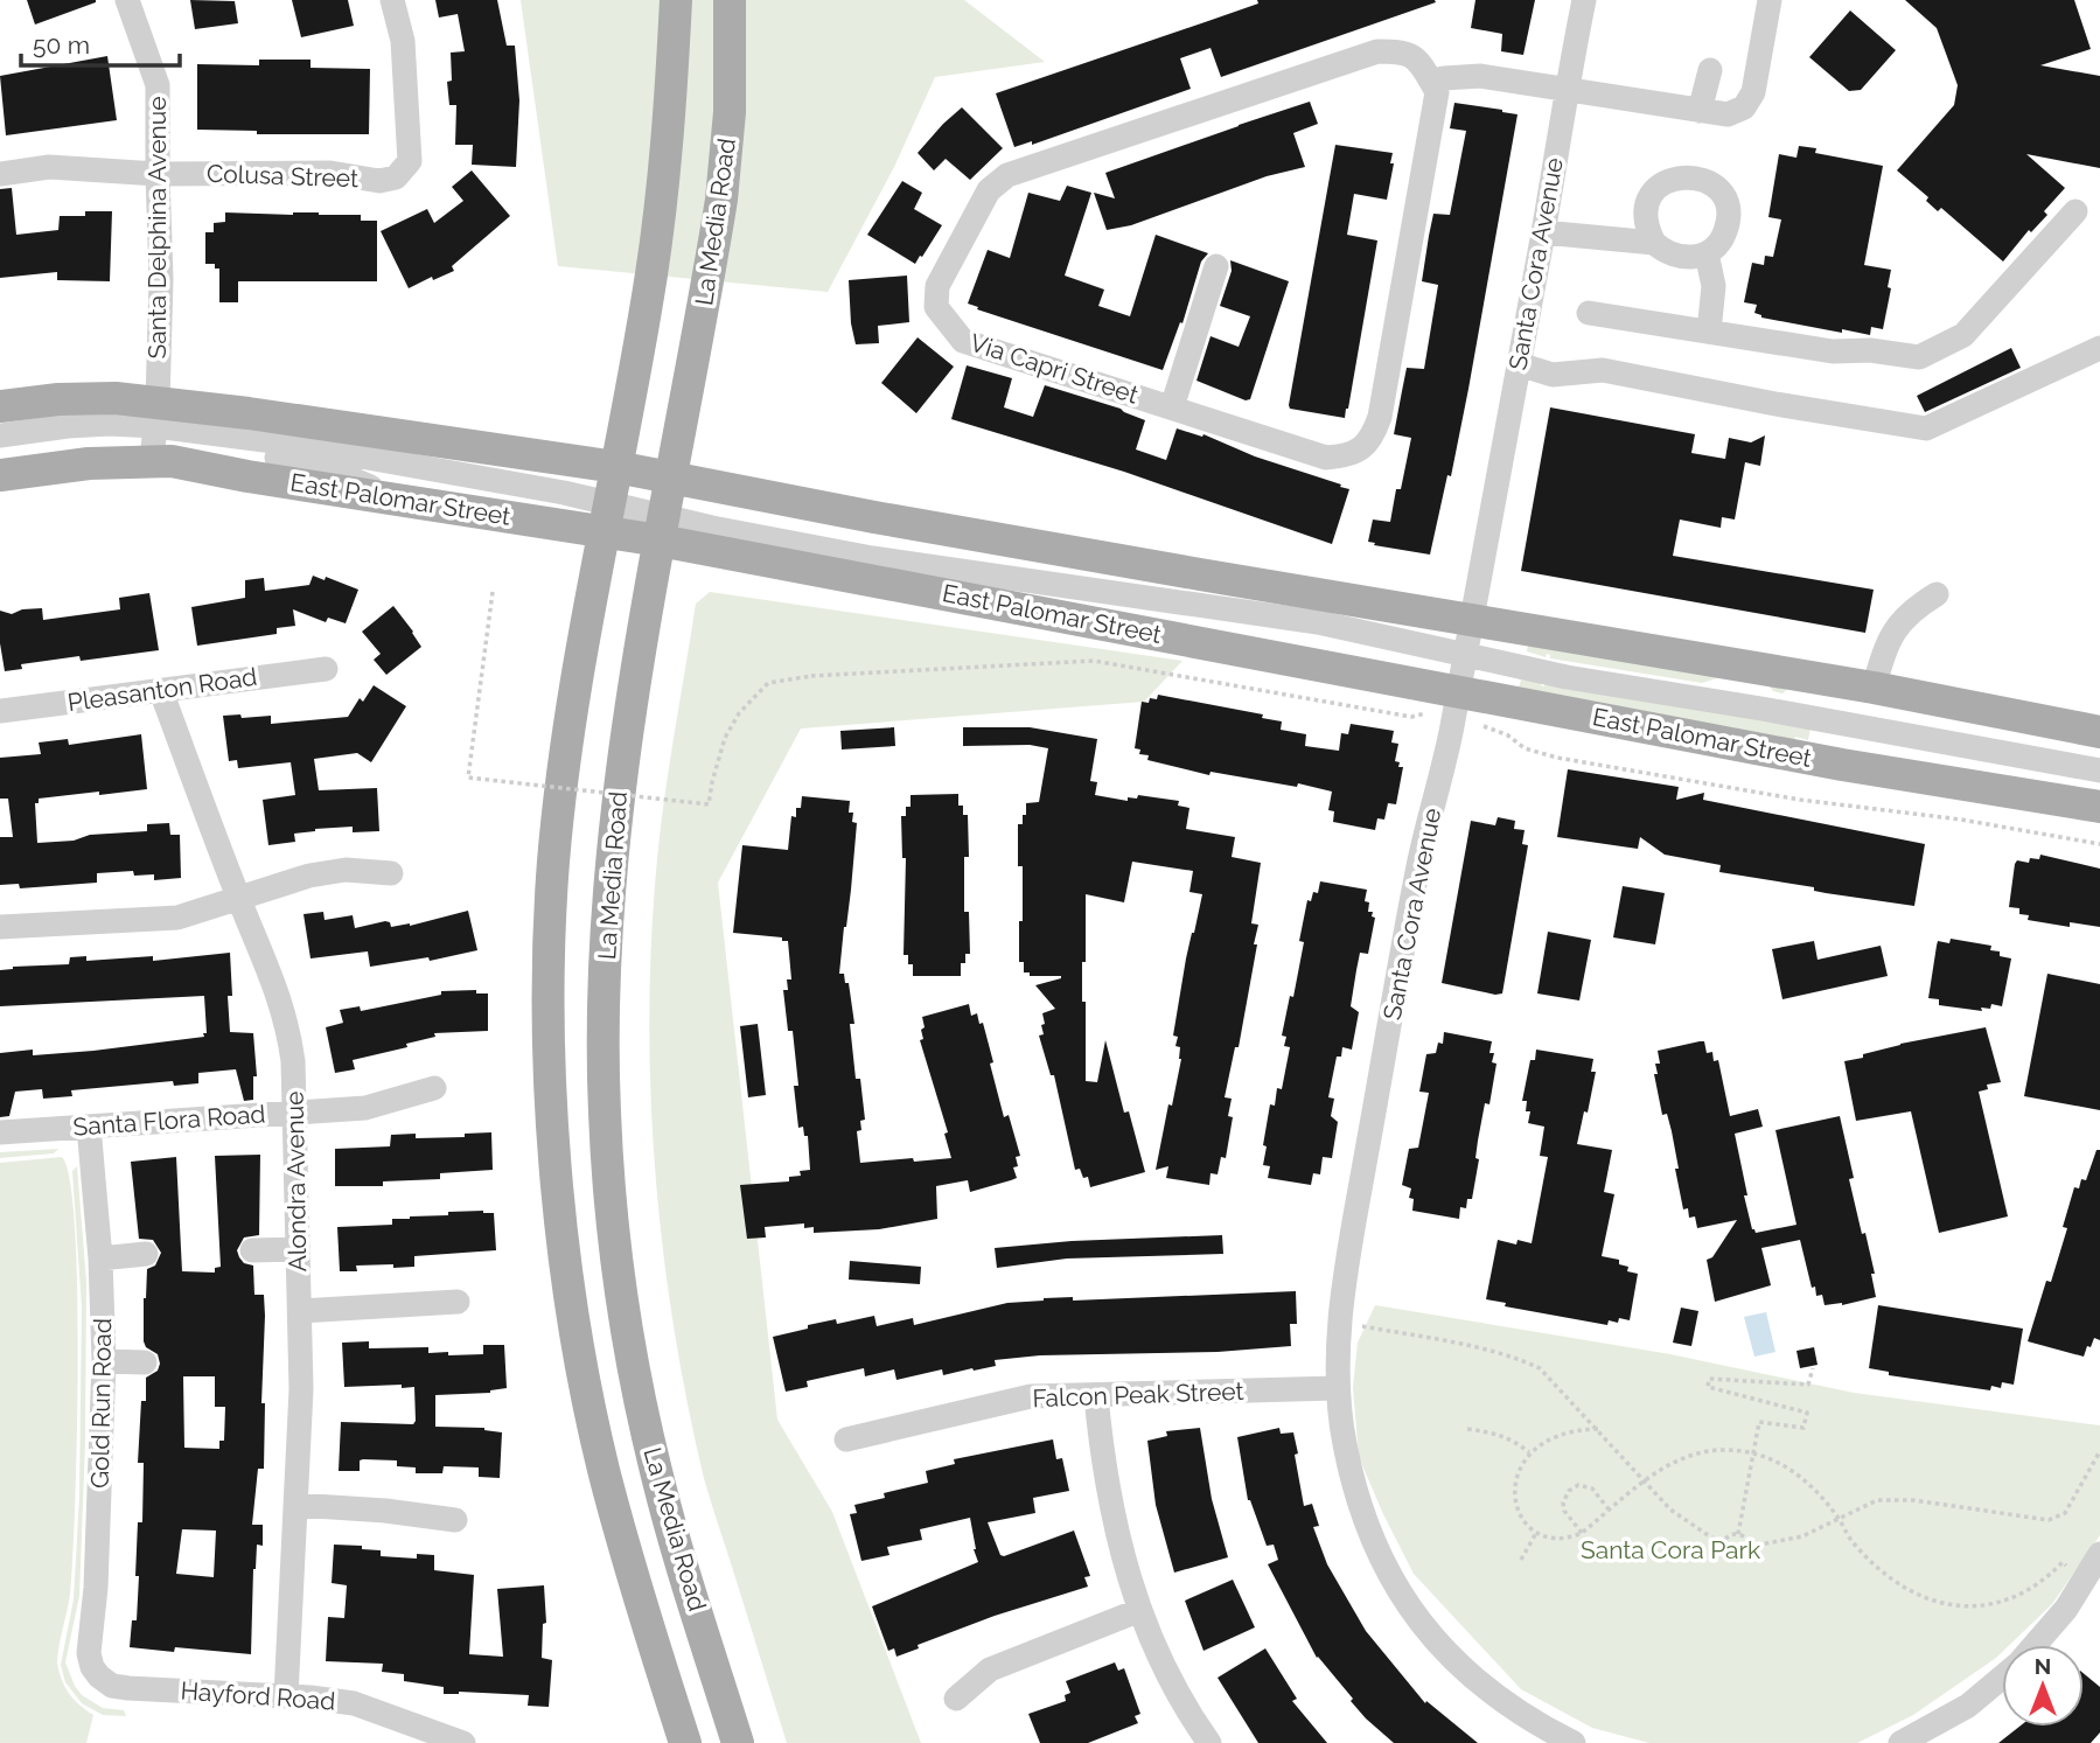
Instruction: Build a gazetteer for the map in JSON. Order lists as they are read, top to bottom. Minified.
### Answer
{"streets":{"main road":["La Media Road","East Palomar Street"],"street":["Colusa Street","Santa Delphina Avenue","Santa Cora Avenue","Via Capri Street","Pleasanton Road","Santa Flora Road","Alondra Avenue","Falcon Peak Street","Gold Run Road","Hayford Road"]},"crossings":[["Colusa Street","Santa Delphina Avenue"],["La Media Road","East Palomar Street"],["Santa Delphina Avenue","East Palomar Street"],["Santa Cora Avenue","East Palomar Street"],["Santa Cora Avenue","Falcon Peak Street"],["Pleasanton Road","Alondra Avenue"],["Santa Flora Road","Alondra Avenue"],["Santa Flora Road","Gold Run Road"],["Alondra Avenue","Hayford Road"],["Gold Run Road","Hayford Road"]],"parks":["Santa Cora Park"],"scale_bar":"50 m","north":"top"}
